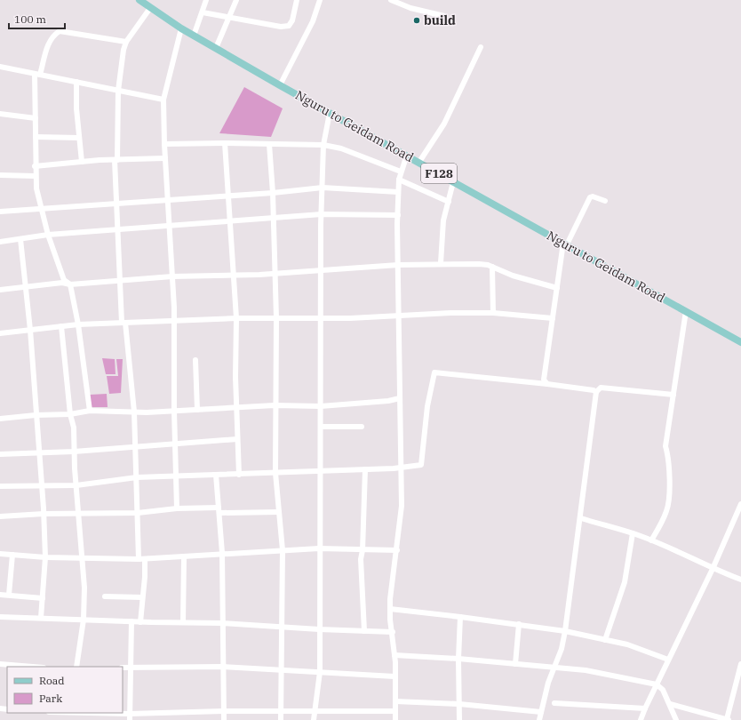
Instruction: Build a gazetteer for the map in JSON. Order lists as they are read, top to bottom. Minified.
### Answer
{"streets":{"main road":["Nguru to Geidam Road","F128"]},"places":["build"],"legend":["Road","Park"],"scale_bar":"100 m"}
